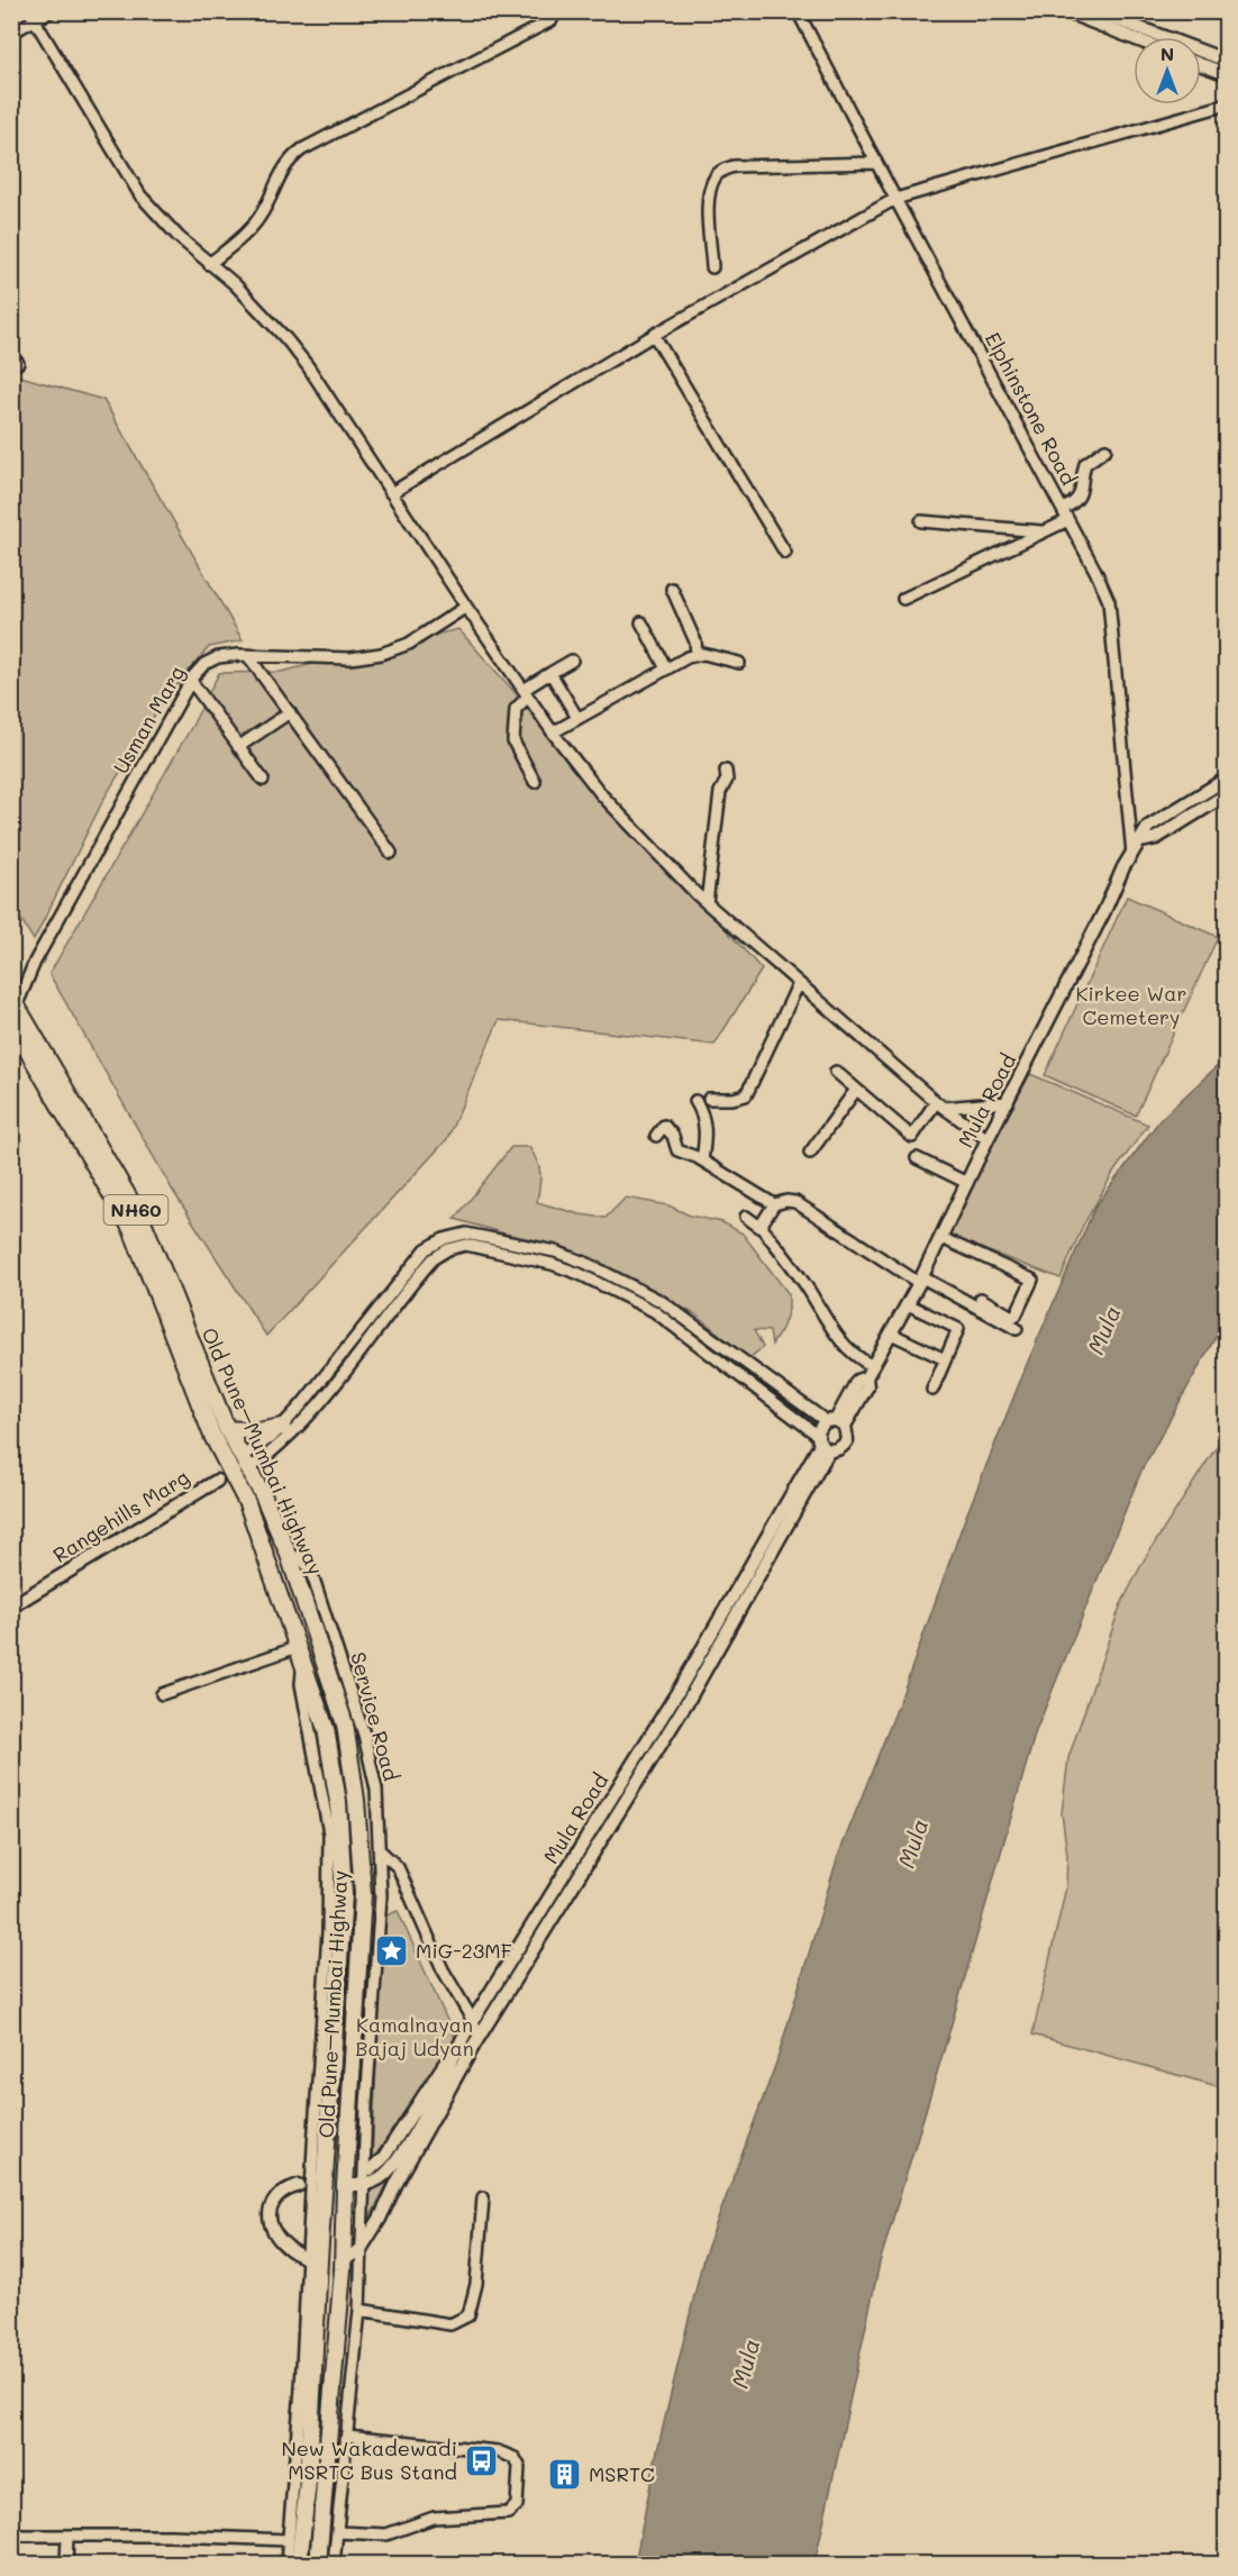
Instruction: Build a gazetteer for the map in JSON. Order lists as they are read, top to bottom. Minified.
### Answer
{"streets":{"highway":["NH60","Old Pune–Mumbai Highway"],"main road":["Mula Road","Rangehills Marg"],"street":["Elphinstone Road","Usman Marg","Service Road"]},"crossings":[["Elphinstone Road","Mula Road"],["Usman Marg","Old Pune–Mumbai Highway"],["Mula Road","Old Pune–Mumbai Highway"],["Mula Road","Service Road"],["Old Pune–Mumbai Highway","Rangehills Marg"],["Old Pune–Mumbai Highway","Service Road"]],"water":["Mula"],"parks":["Kirkee War Cemetery","Kamalnayan Bajaj Udyan"],"places":{"place":["MiG-23MF"],"bus stop":["New Wakadewadi MSRTC Bus Stand"],"building":["MSRTC"]},"north":"top"}
